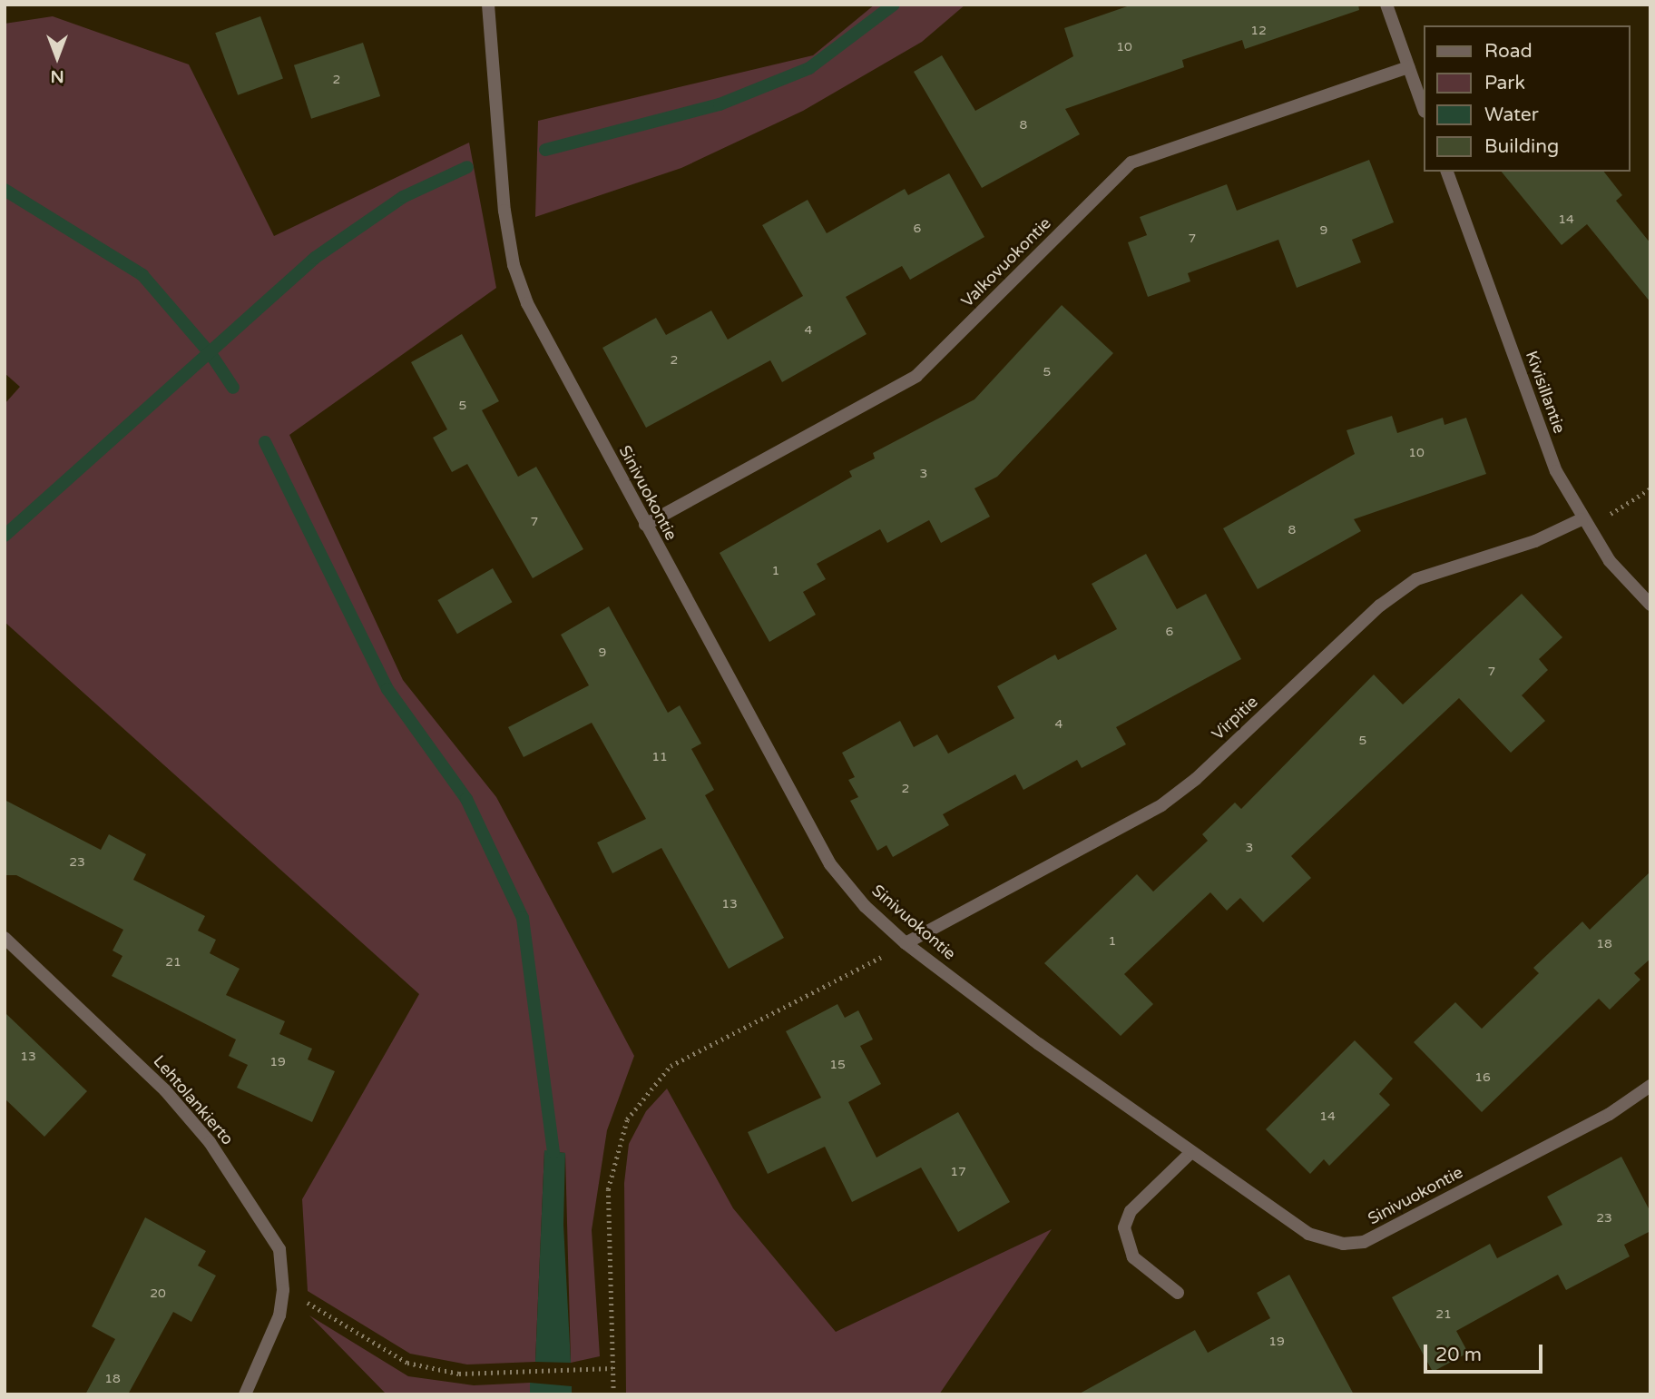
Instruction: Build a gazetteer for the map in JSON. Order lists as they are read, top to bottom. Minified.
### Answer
{"streets":{"street":["Valkovuokontie","Kivisillantie","Sinivuokontie","Virpitie","Lehtolankierto"]},"crossings":[["Valkovuokontie","Sinivuokontie"],["Kivisillantie","Virpitie"],["Sinivuokontie","Virpitie"]],"house_numbers":["12","10","2","8","14","6","9","7","4","2","5","5","10","3","7","8","1","6","9","7","4","5","11","2","3","23","13","1","18","21","13","19","15","16","14","17","23","20","21","19","18"],"legend":["Road","Park","Water","Building"],"scale_bar":"20 m","north":"bottom"}
